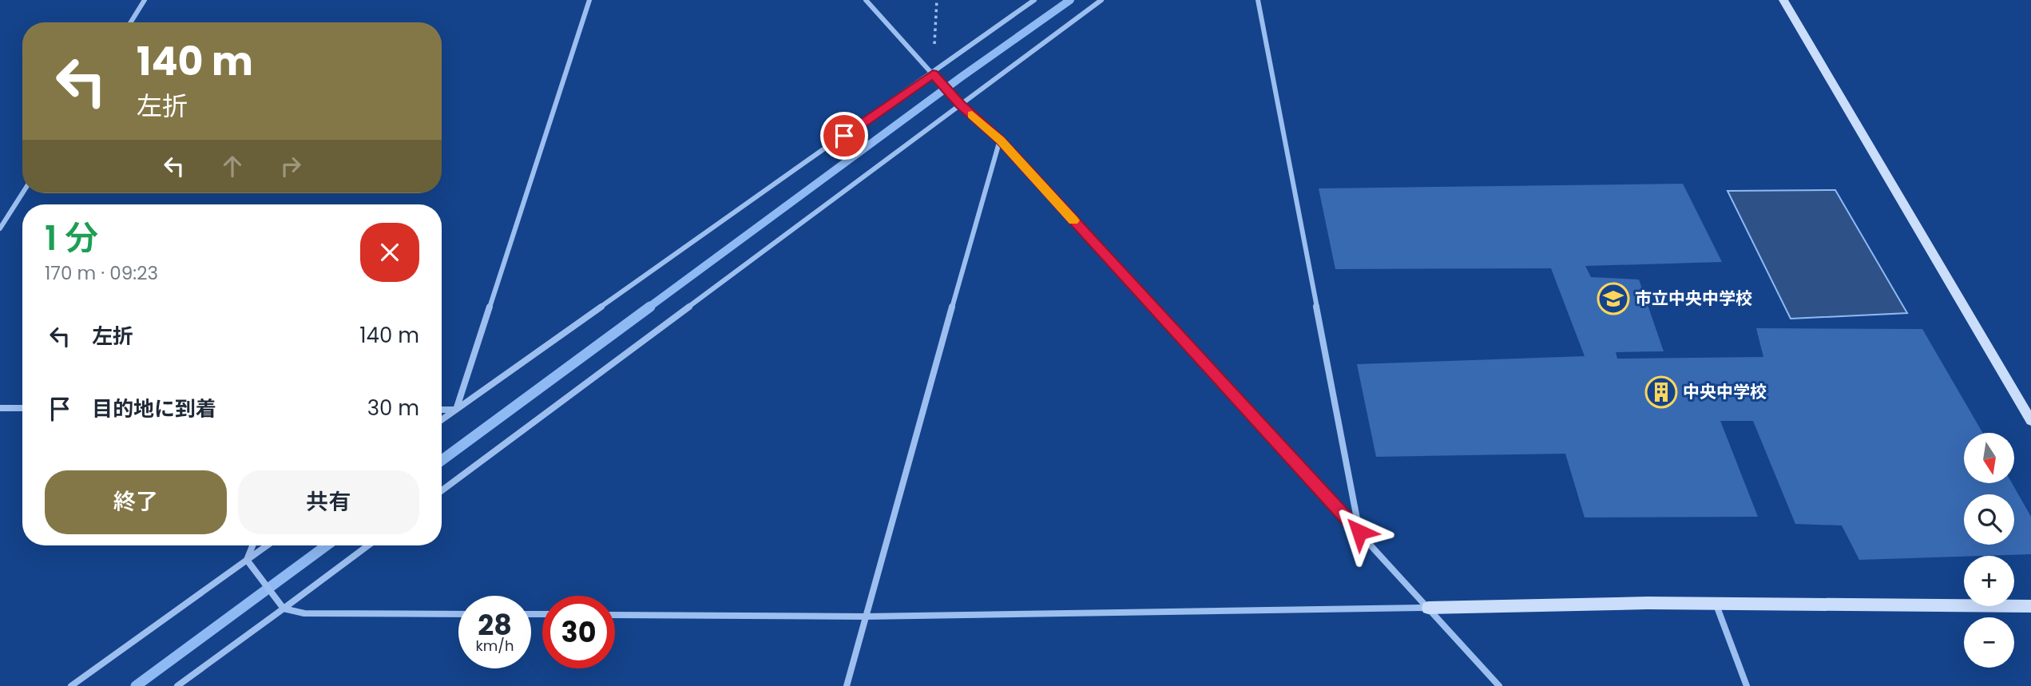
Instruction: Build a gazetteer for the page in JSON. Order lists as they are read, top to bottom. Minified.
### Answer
{"places":{"school or university":["市立中央中学校"],"building":["中央中学校"]},"north":"bottom","page":{"turn":["140 m","左折"],"heading":["1 分","170 m · 09:23"],"list":[{"name":"左折","value":"140 m"},{"name":"目的地に到着","value":"30 m"}],"map_buttons":["+","−"],"buttons":["終了","共有"],"speed":"28 km/h","limit":"30"}}
